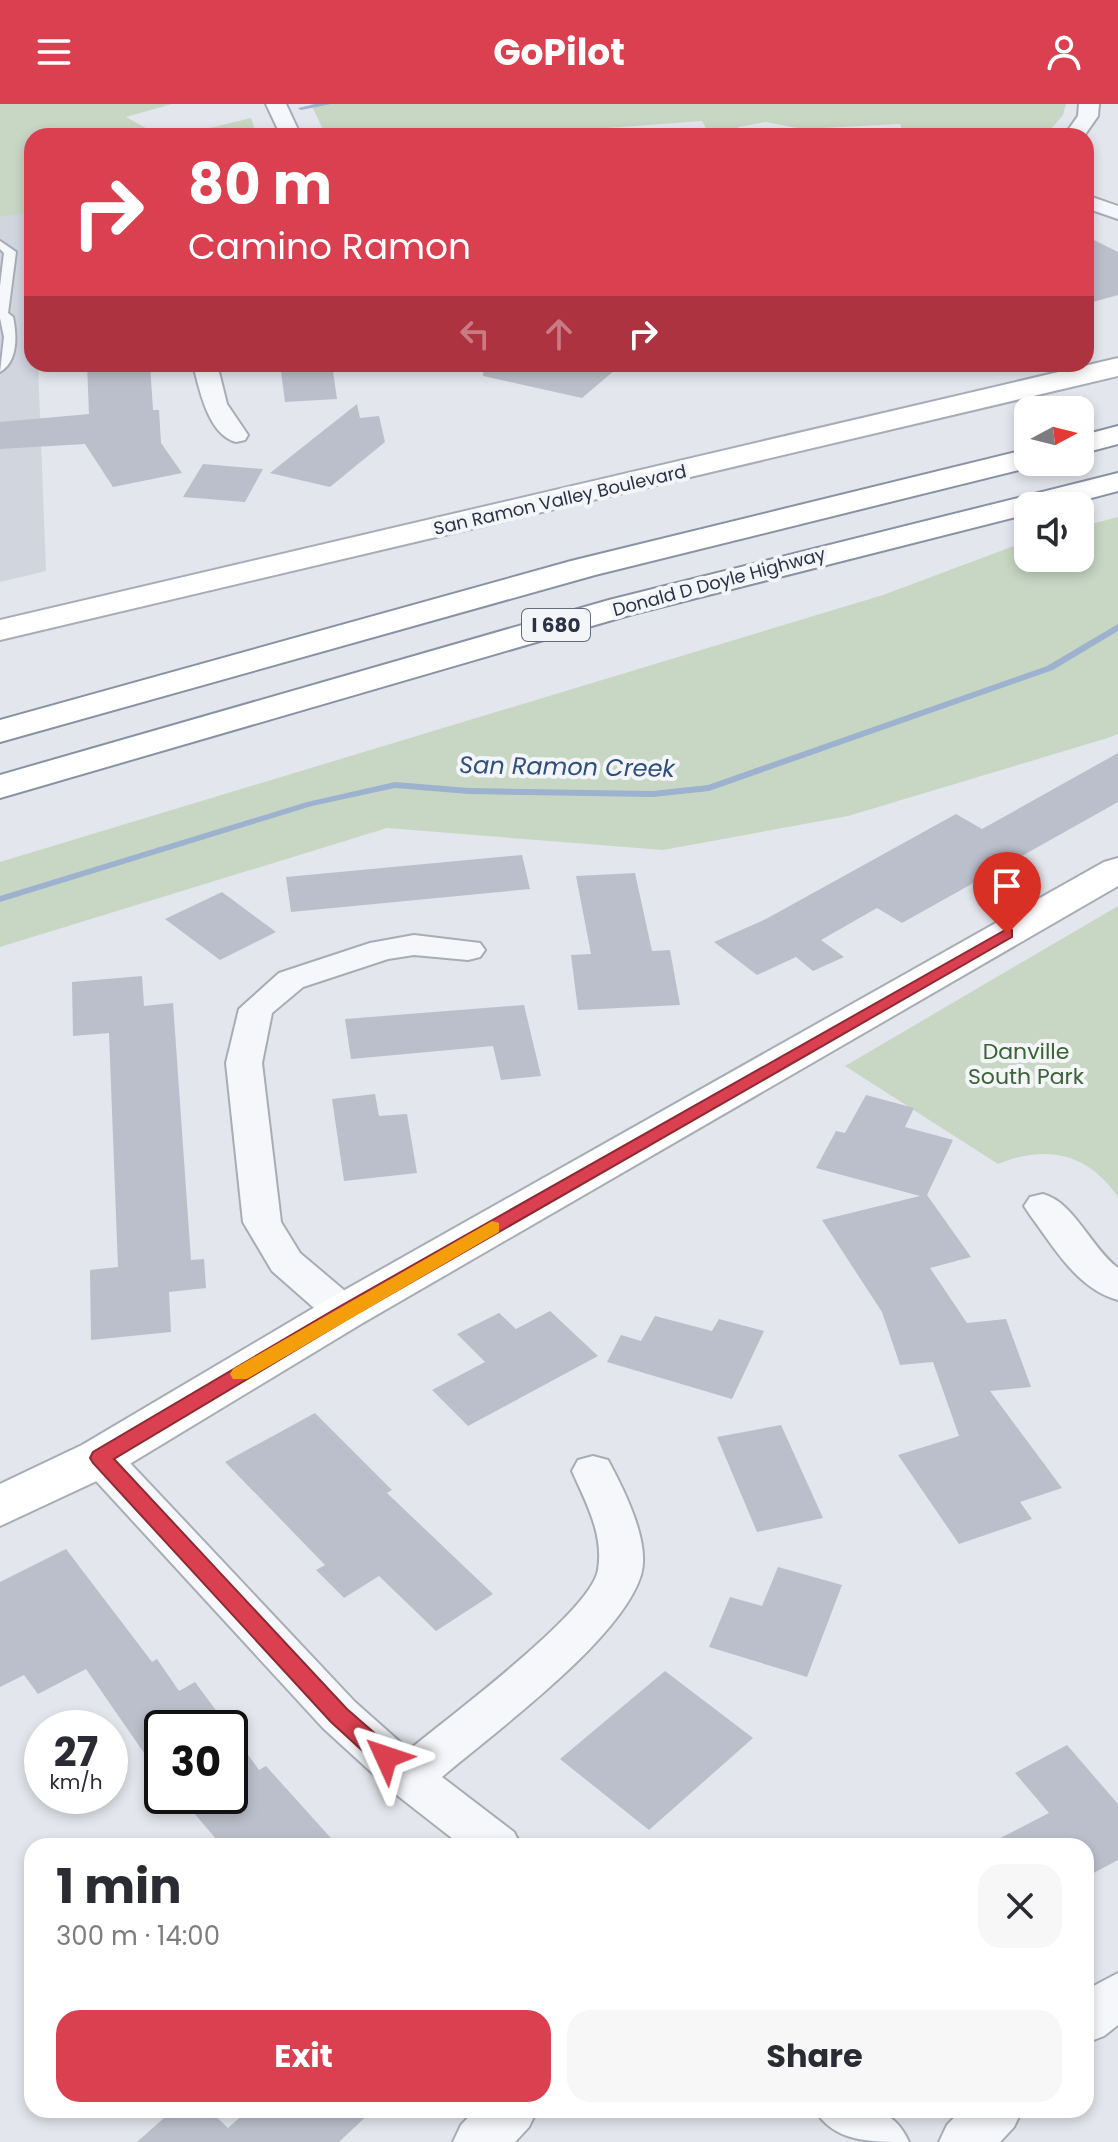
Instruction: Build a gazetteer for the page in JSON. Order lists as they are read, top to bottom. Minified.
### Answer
{"streets":{"main road":["San Ramon Valley Boulevard","Donald D Doyle Highway","I 680"]},"water":["San Ramon Creek"],"parks":["Danville South Park"],"north":"right","page":{"header":"GoPilot","turn":["80 m","Camino Ramon"],"speed":"27 km/h","limit":"30","heading":["1 min","300 m · 14:00"],"buttons":["Exit","Share"]}}
